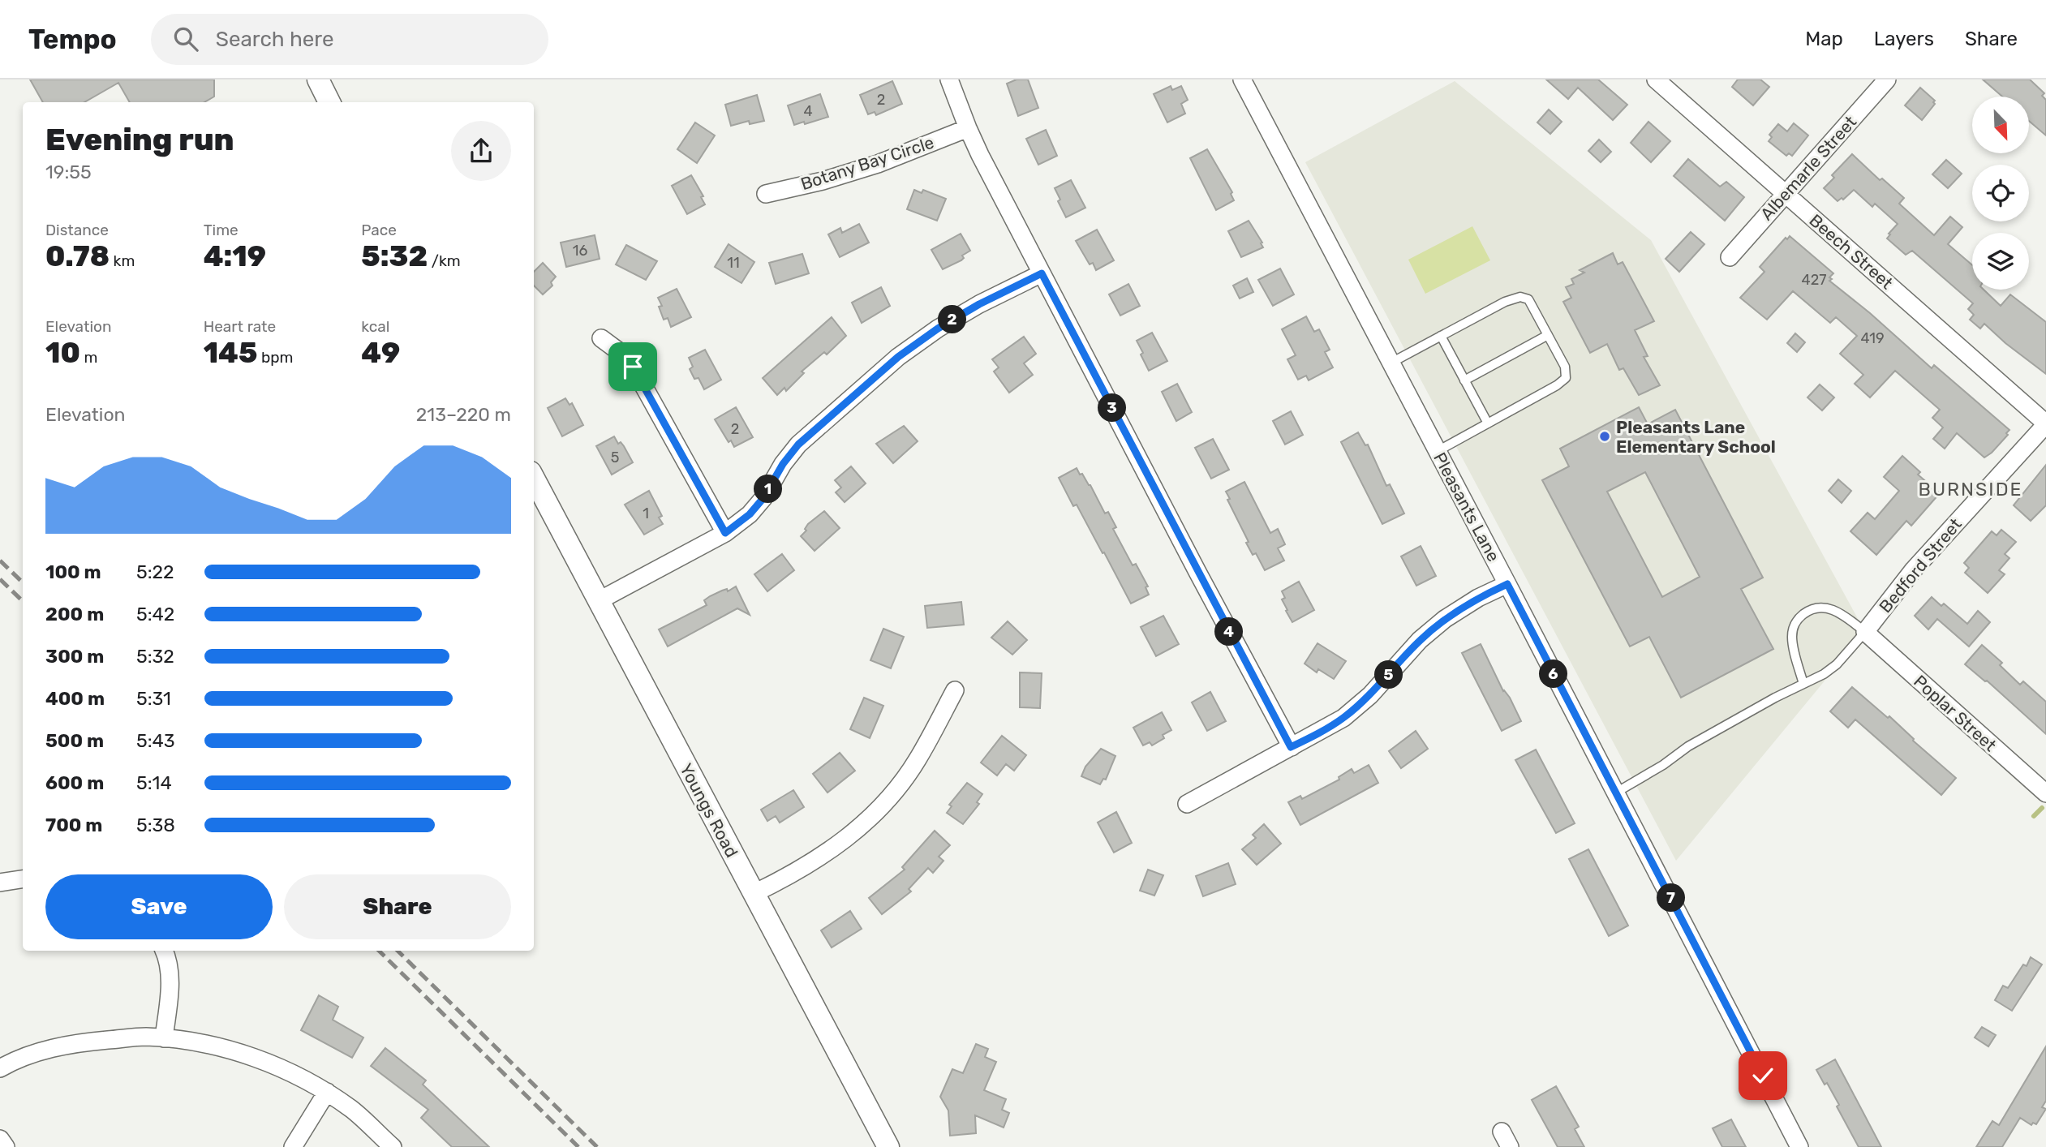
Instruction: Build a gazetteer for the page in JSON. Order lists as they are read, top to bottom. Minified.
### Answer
{"streets":{"street":["Botany Bay Circle","Albemarle Street","Beech Street","Pleasants Lane","Bedford Street","Poplar Street","Youngs Road"]},"crossings":[["Albemarle Street","Beech Street"],["Beech Street","Bedford Street"],["Bedford Street","Poplar Street"]],"districts":["BURNSIDE"],"places":["Pleasants Lane Elementary School"],"house_numbers":["2","4","16","11","427","419","2","5","1"],"north":"bottom right","page":{"header":"Tempo","search":"Search here","nav":["Map","Layers","Share"],"heading":["Evening run","19:55"],"stats":[["Distance","0.78 km"],["Time","4:19"],["Pace","5:32 /km"],["Elevation","10 m"],["Heart rate","145 bpm"],["kcal","49"]],"pins":["2","3","1","4","6","5","7"],"chart":["Elevation","213–220 m"],"list":[{"name":"100 m","note":"5:22"},{"name":"200 m","note":"5:42"},{"name":"300 m","note":"5:32"},{"name":"400 m","note":"5:31"},{"name":"500 m","note":"5:43"},{"name":"600 m","note":"5:14"},{"name":"700 m","note":"5:38"}],"buttons":["Save","Share"]}}
